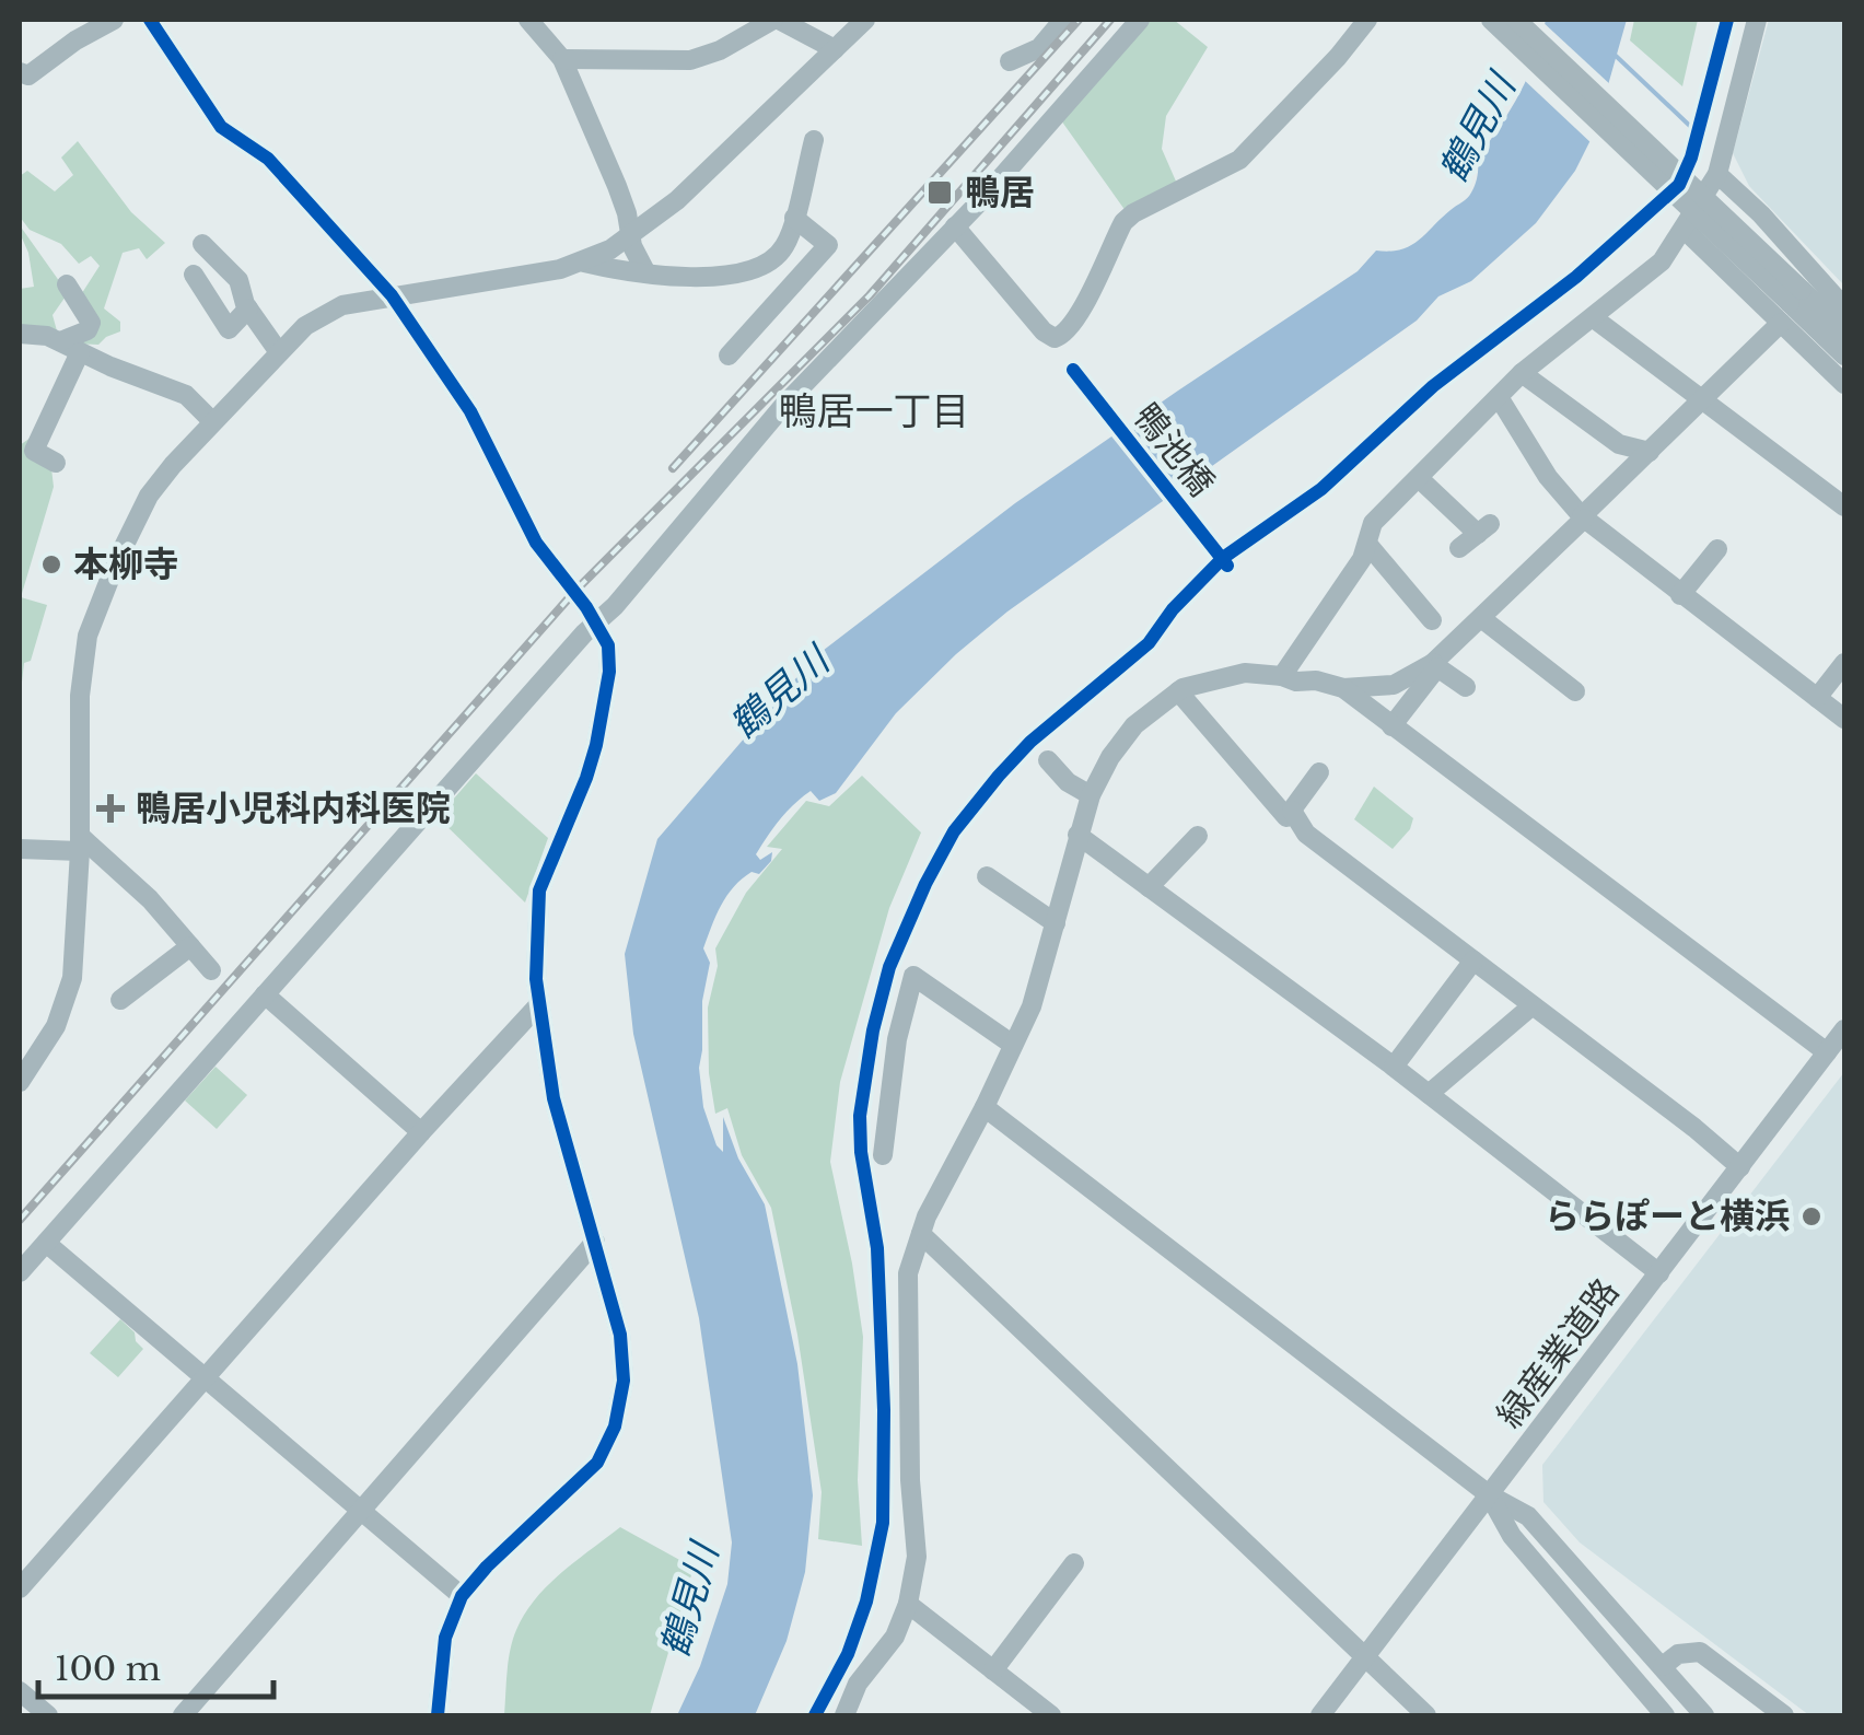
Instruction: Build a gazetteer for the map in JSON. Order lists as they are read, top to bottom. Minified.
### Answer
{"streets":{"street":["緑産業道路"],"cycle path":["鴨池橋"]},"districts":["鴨居一丁目"],"water":["鶴見川"],"places":{"transit":["鴨居"],"other":["本柳寺","ららぽーと横浜"],"health":["鴨居小児科内科医院"]},"scale_bar":"100 m"}
